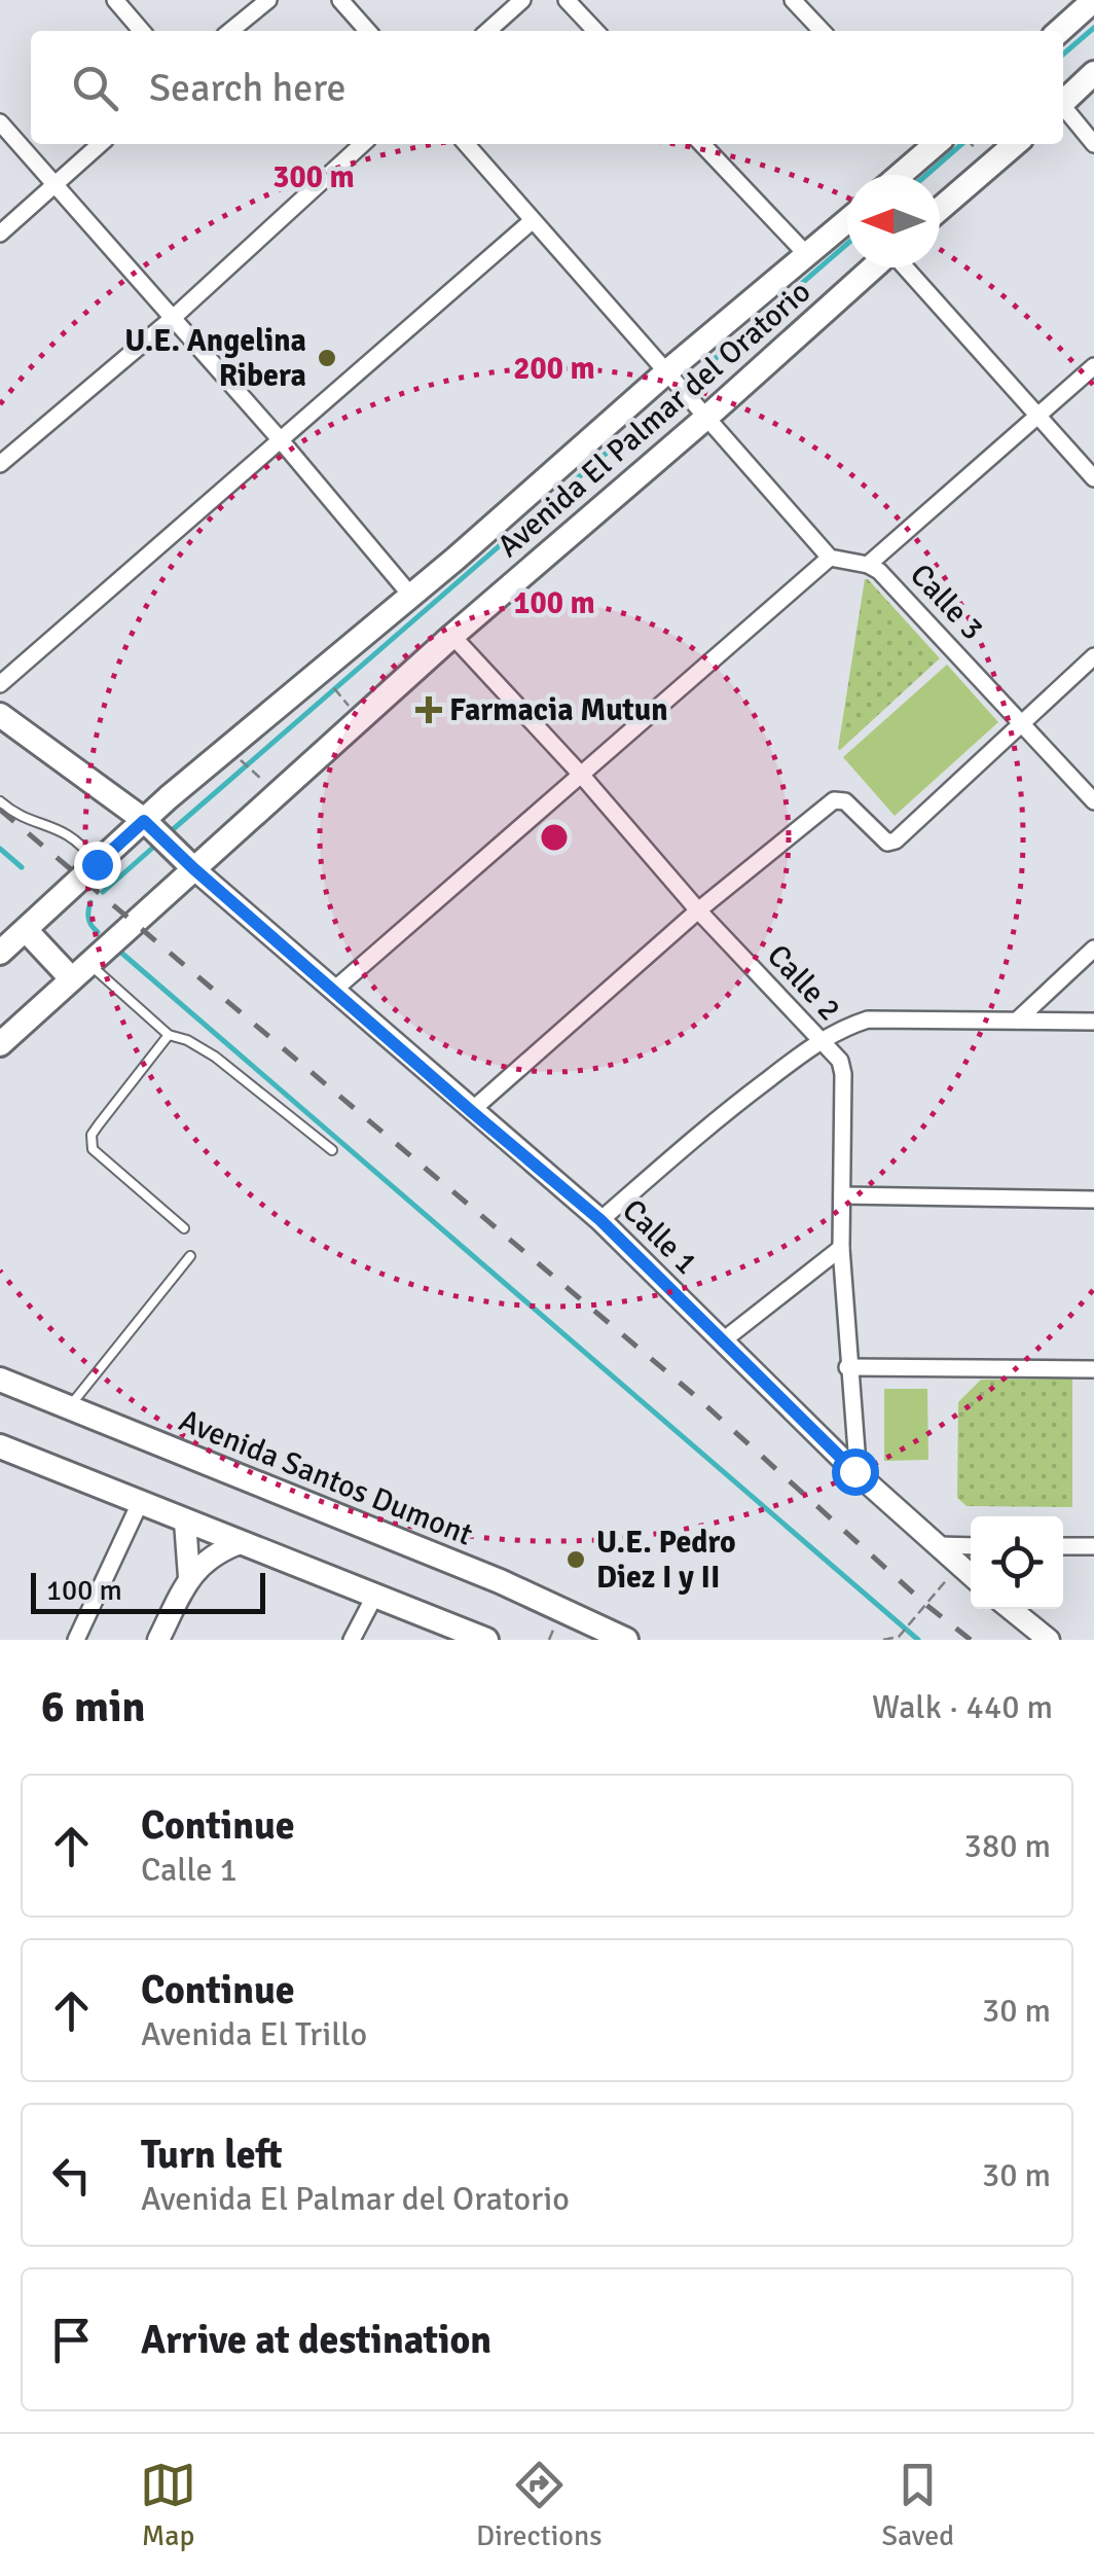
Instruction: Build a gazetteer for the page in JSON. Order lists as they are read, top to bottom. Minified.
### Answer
{"streets":{"main road":["Avenida El Palmar del Oratorio","Avenida Santos Dumont"],"street":["Calle 3","Calle 2","Calle 1"]},"crossings":[["Avenida El Palmar del Oratorio","Calle 2"],["Avenida El Palmar del Oratorio","Calle 1"],["Calle 2","Calle 1"]],"places":{"other":["U.E. Angelina Ribera","U.E. Pedro Diez I y II"],"health":["Farmacia Mutun"]},"scale_bar":"100 m","north":"left","page":{"search":"Search here","scale":"100 m","heading":["6 min","Walk · 440 m"],"list":[["Continue","Calle 1","380 m"],["Continue","Avenida El Trillo","30 m"],["Turn left","Avenida El Palmar del Oratorio","30 m"],"Arrive at destination"],"nav":["Map","Directions","Saved"]},"rings":["300 m","200 m","100 m"]}
